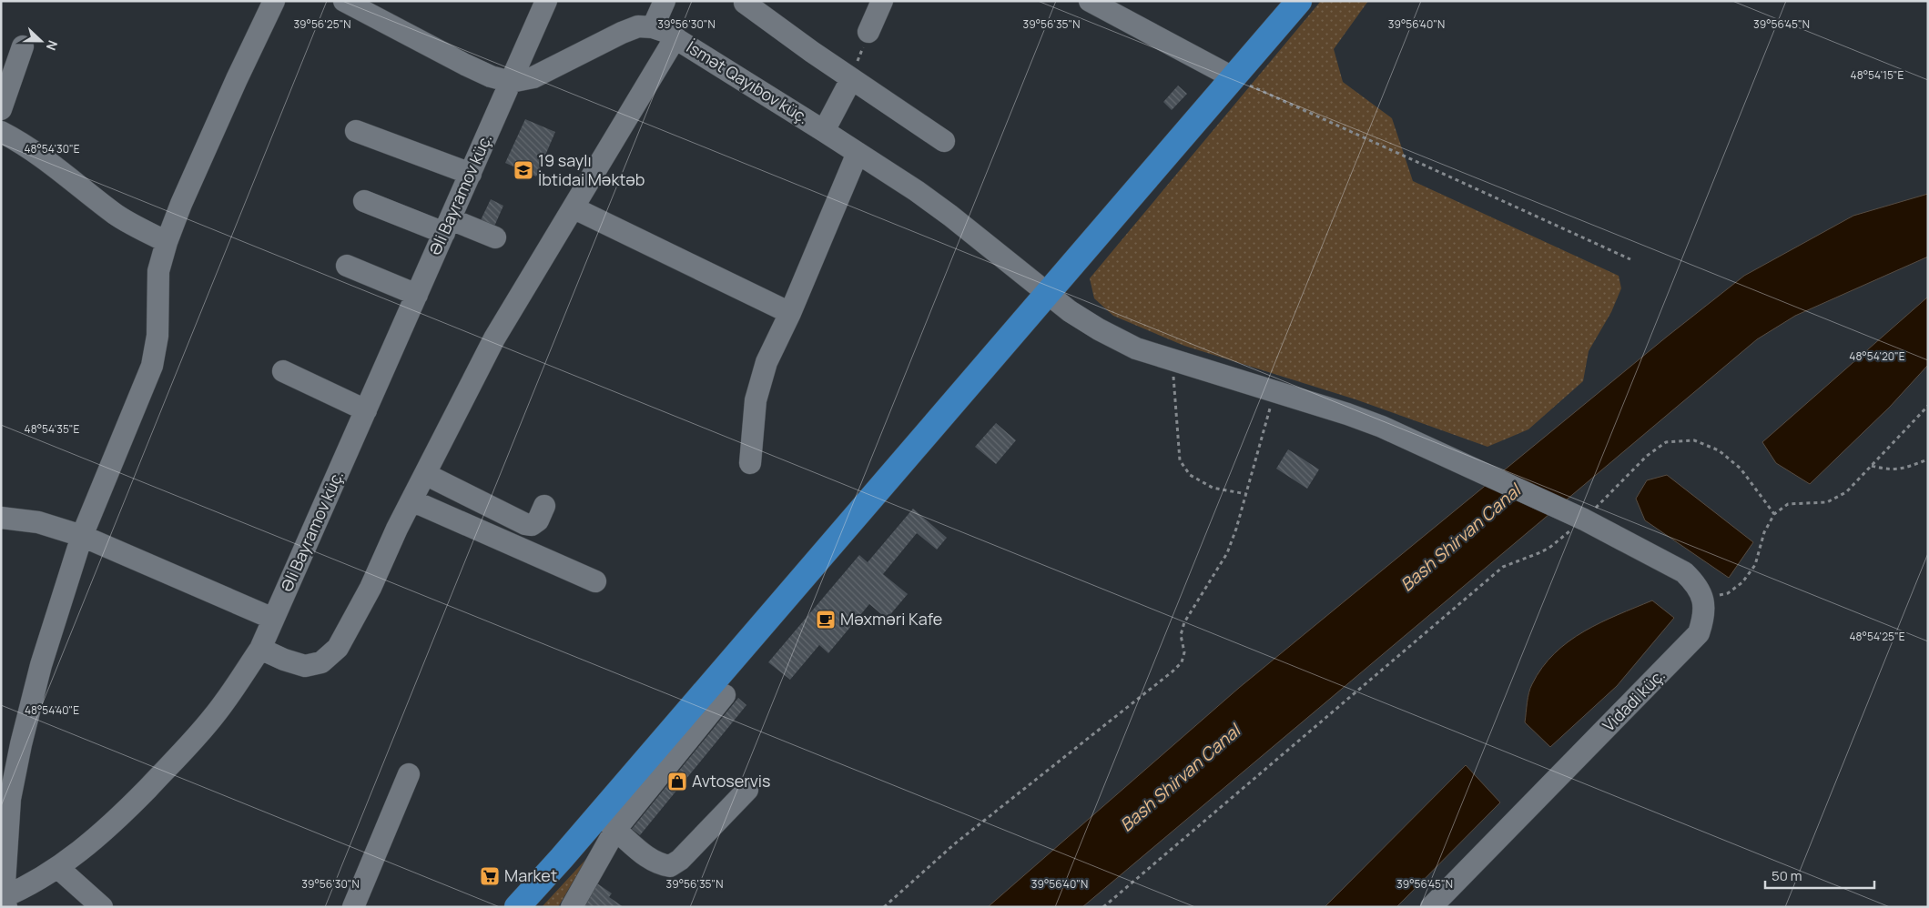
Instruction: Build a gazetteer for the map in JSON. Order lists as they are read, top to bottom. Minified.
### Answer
{"streets":{"street":["İsmət Qayıbov küç.","Əli Bayramov küç.","Vidadi küç."]},"crossings":[["İsmət Qayıbov küç.","Əli Bayramov küç."]],"water":["Bash Shirvan Canal"],"places":{"school or university":["19 saylı İbtidai Məktəb"],"cafe":["Məxməri Kafe"],"shop":["Avtoservis"],"supermarket":["Market"]},"scale_bar":"50 m","north":"right","coordinates":["39°56'25\"N","39°56'30\"N","39°56'35\"N","39°56'40\"N","39°56'45\"N","48°54'15\"E","48°54'30\"E","48°54'20\"E","48°54'35\"E","48°54'25\"E","48°54'40\"E"]}
